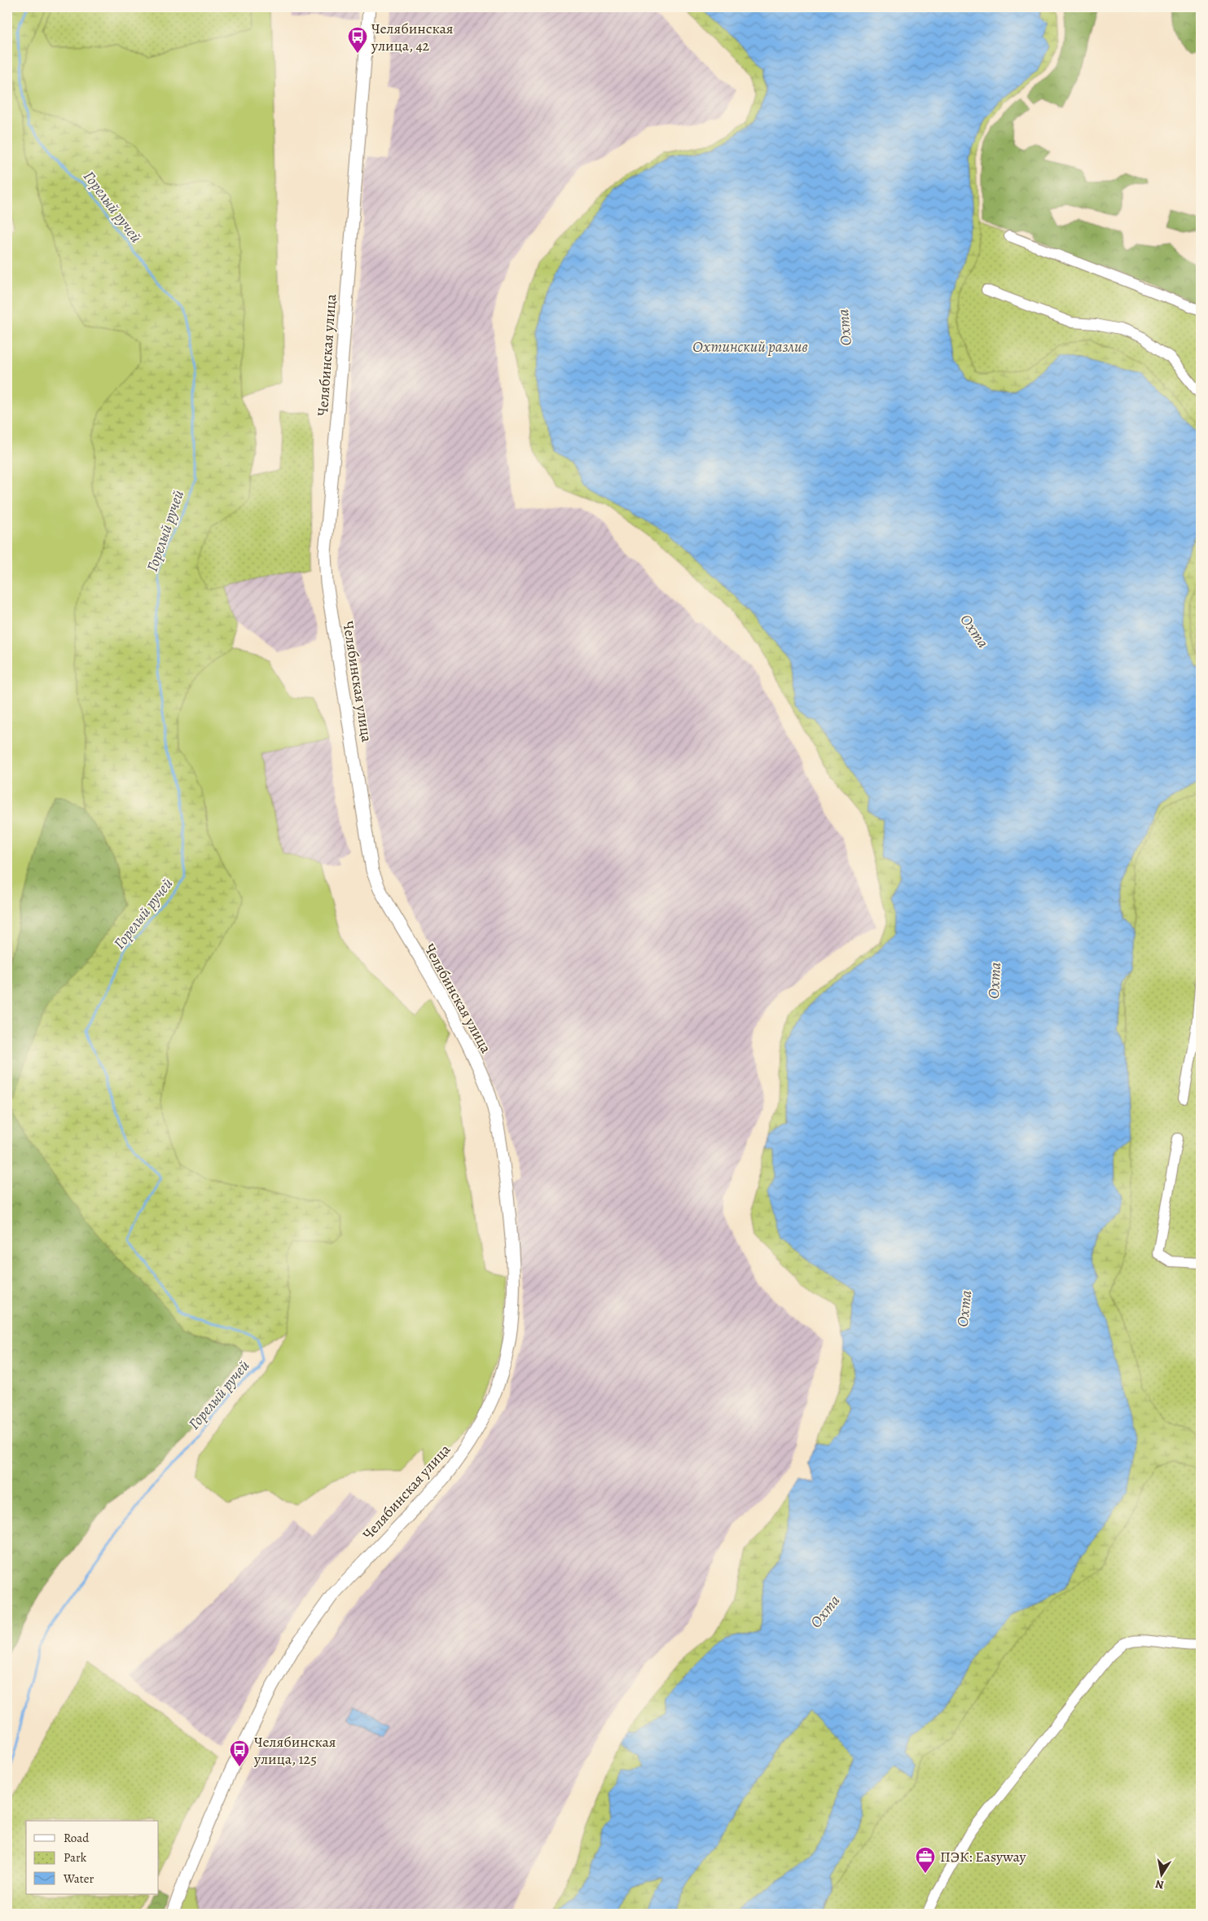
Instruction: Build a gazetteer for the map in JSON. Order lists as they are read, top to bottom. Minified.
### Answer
{"streets":{"street":["Челябинская улица"]},"water":["Горелый ручей","Охта","Охтинский разлив"],"places":{"bus stop":["Челябинская улица, 42","Челябинская улица, 125"],"office":["ПЭК: Easyway"]},"legend":["Road","Park","Water"],"north":"bottom"}
